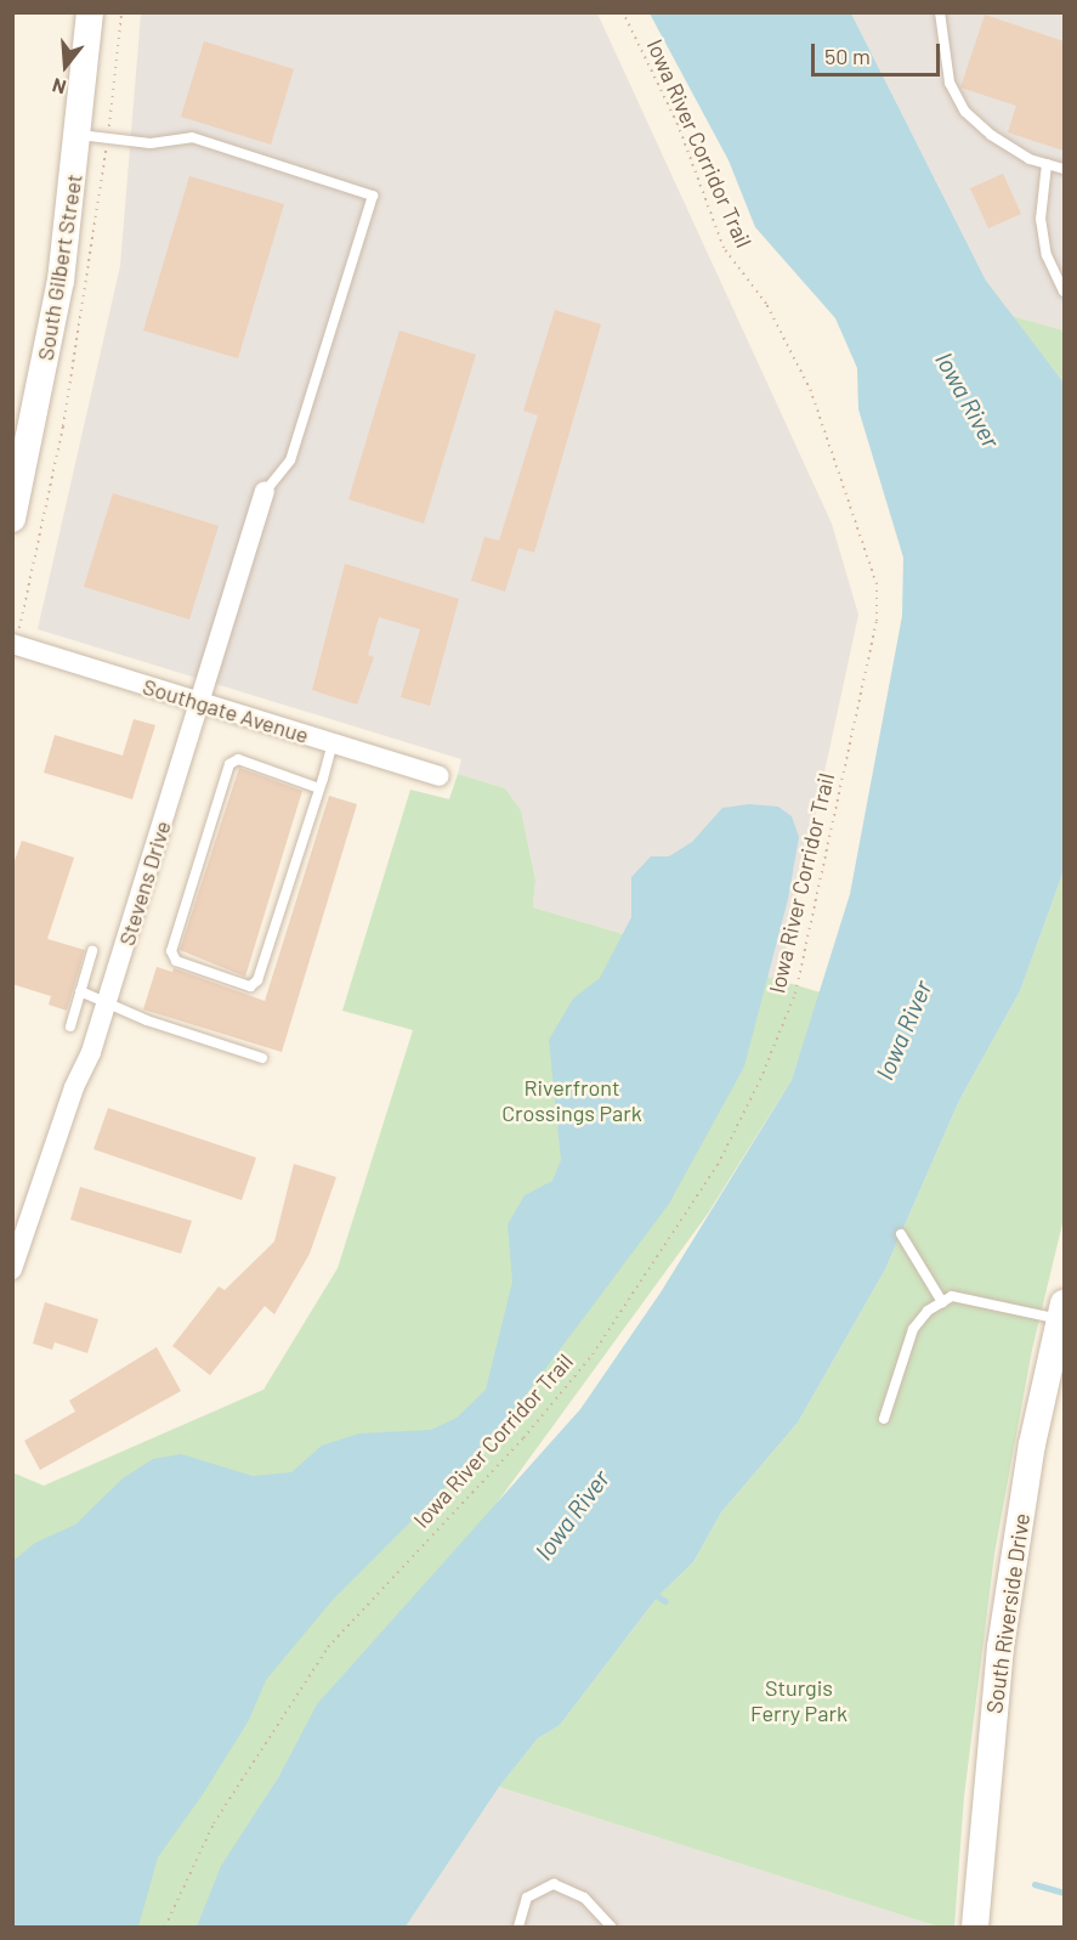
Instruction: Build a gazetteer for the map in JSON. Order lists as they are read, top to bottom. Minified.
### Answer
{"streets":{"main road":["South Gilbert Street","South Riverside Drive"],"street":["Southgate Avenue","Stevens Drive"],"path":["Iowa River Corridor Trail"]},"crossings":[["Southgate Avenue","Stevens Drive"]],"water":["Iowa River"],"parks":["Riverfront Crossings Park","Sturgis Ferry Park"],"scale_bar":"50 m","north":"bottom"}
